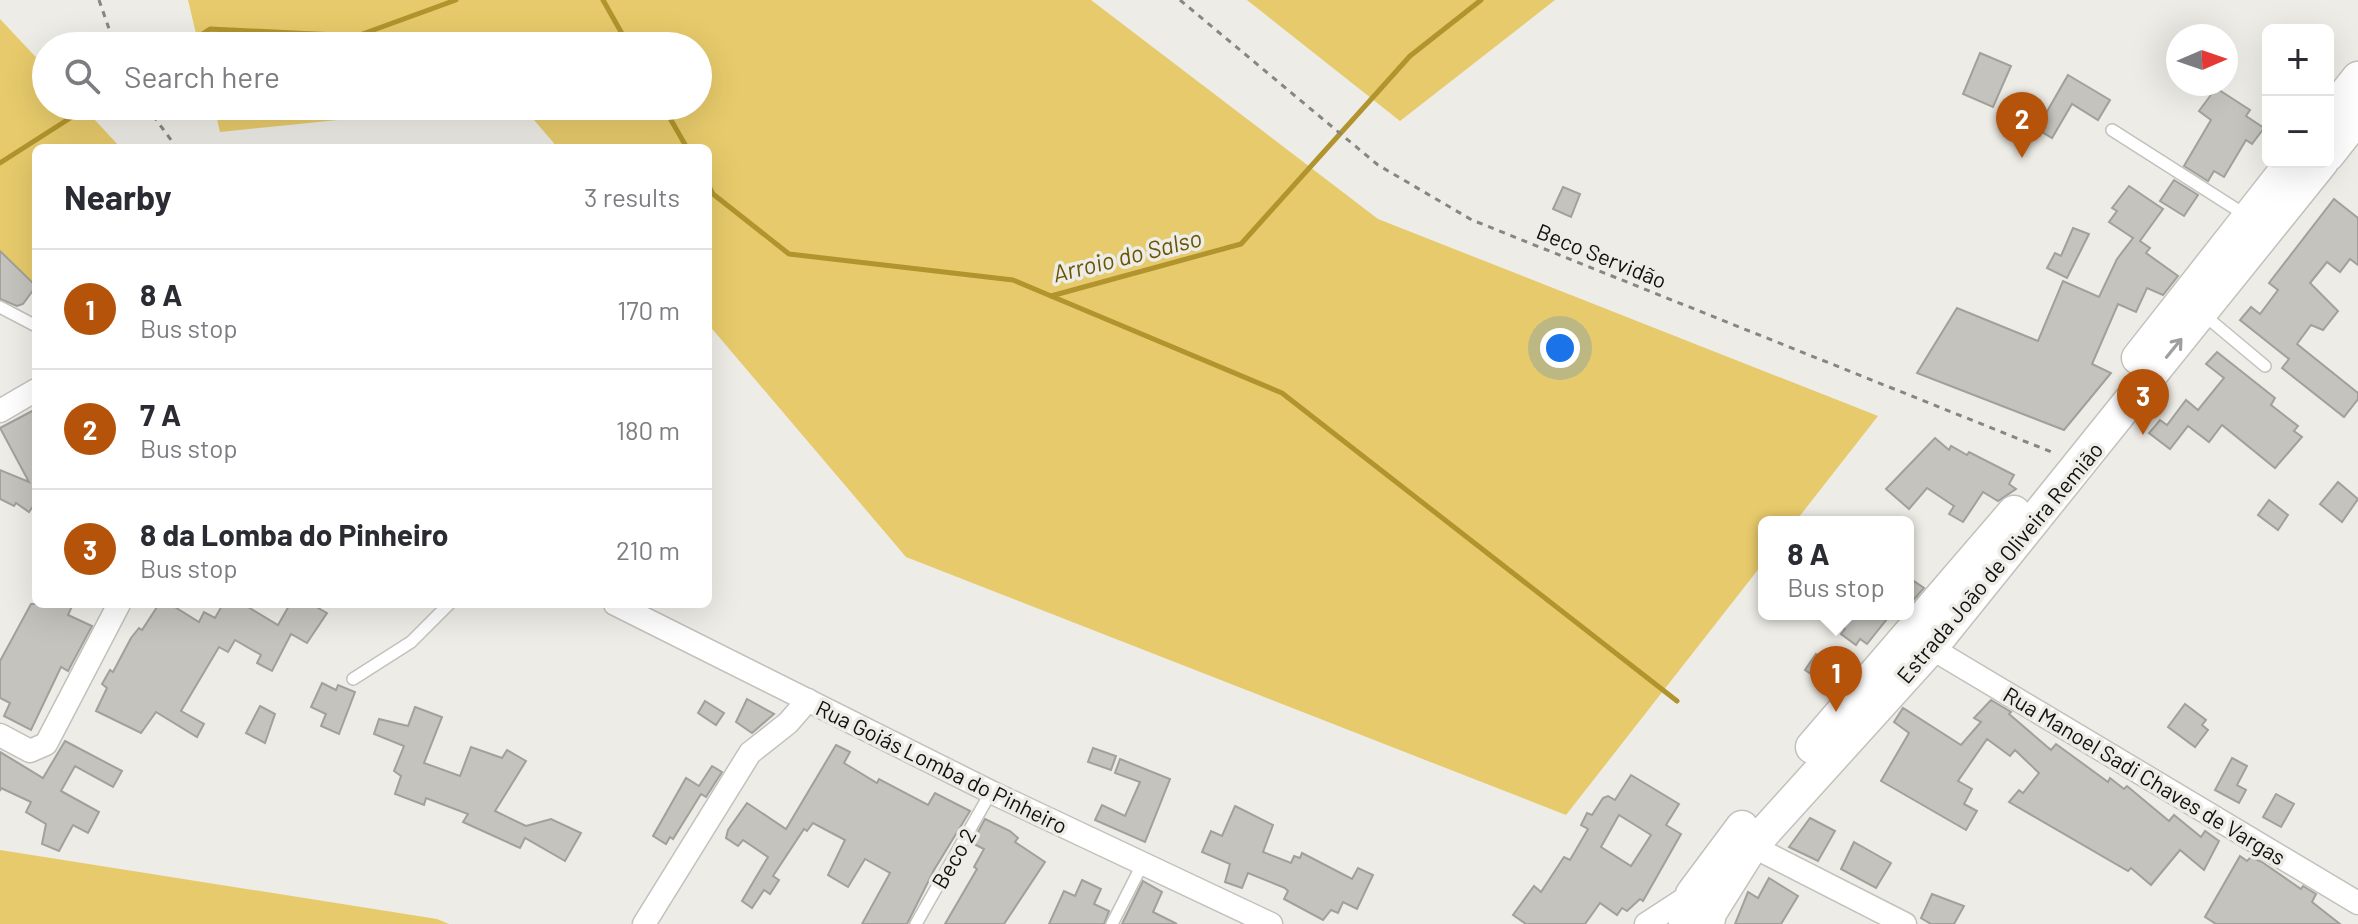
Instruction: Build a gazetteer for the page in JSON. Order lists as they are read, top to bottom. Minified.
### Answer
{"streets":{"main road":["Estrada João de Oliveira Remião"],"street":["Rua Goiás Lomba do Pinheiro","Rua Manoel Sadi Chaves de Vargas"],"lane":["Beco 2"],"path":["Beco Servidão"]},"crossings":[["Beco Servidão","Estrada João de Oliveira Remião"],["Estrada João de Oliveira Remião","Rua Manoel Sadi Chaves de Vargas"],["Rua Goiás Lomba do Pinheiro","Beco 2"]],"water":["Arroio do Salso"],"north":"right","page":{"map_buttons":["+","−"],"search":"Search here","pins":["2","3","1"],"heading":["Nearby","3 results"],"list":[{"mark":"1","name":"8 A","note":"Bus stop","value":"170 m"},{"mark":"2","name":"7 A","note":"Bus stop","value":"180 m"},{"mark":"3","name":"8 da Lomba do Pinheiro","note":"Bus stop","value":"210 m"}],"popup":["8 A","Bus stop"]}}
